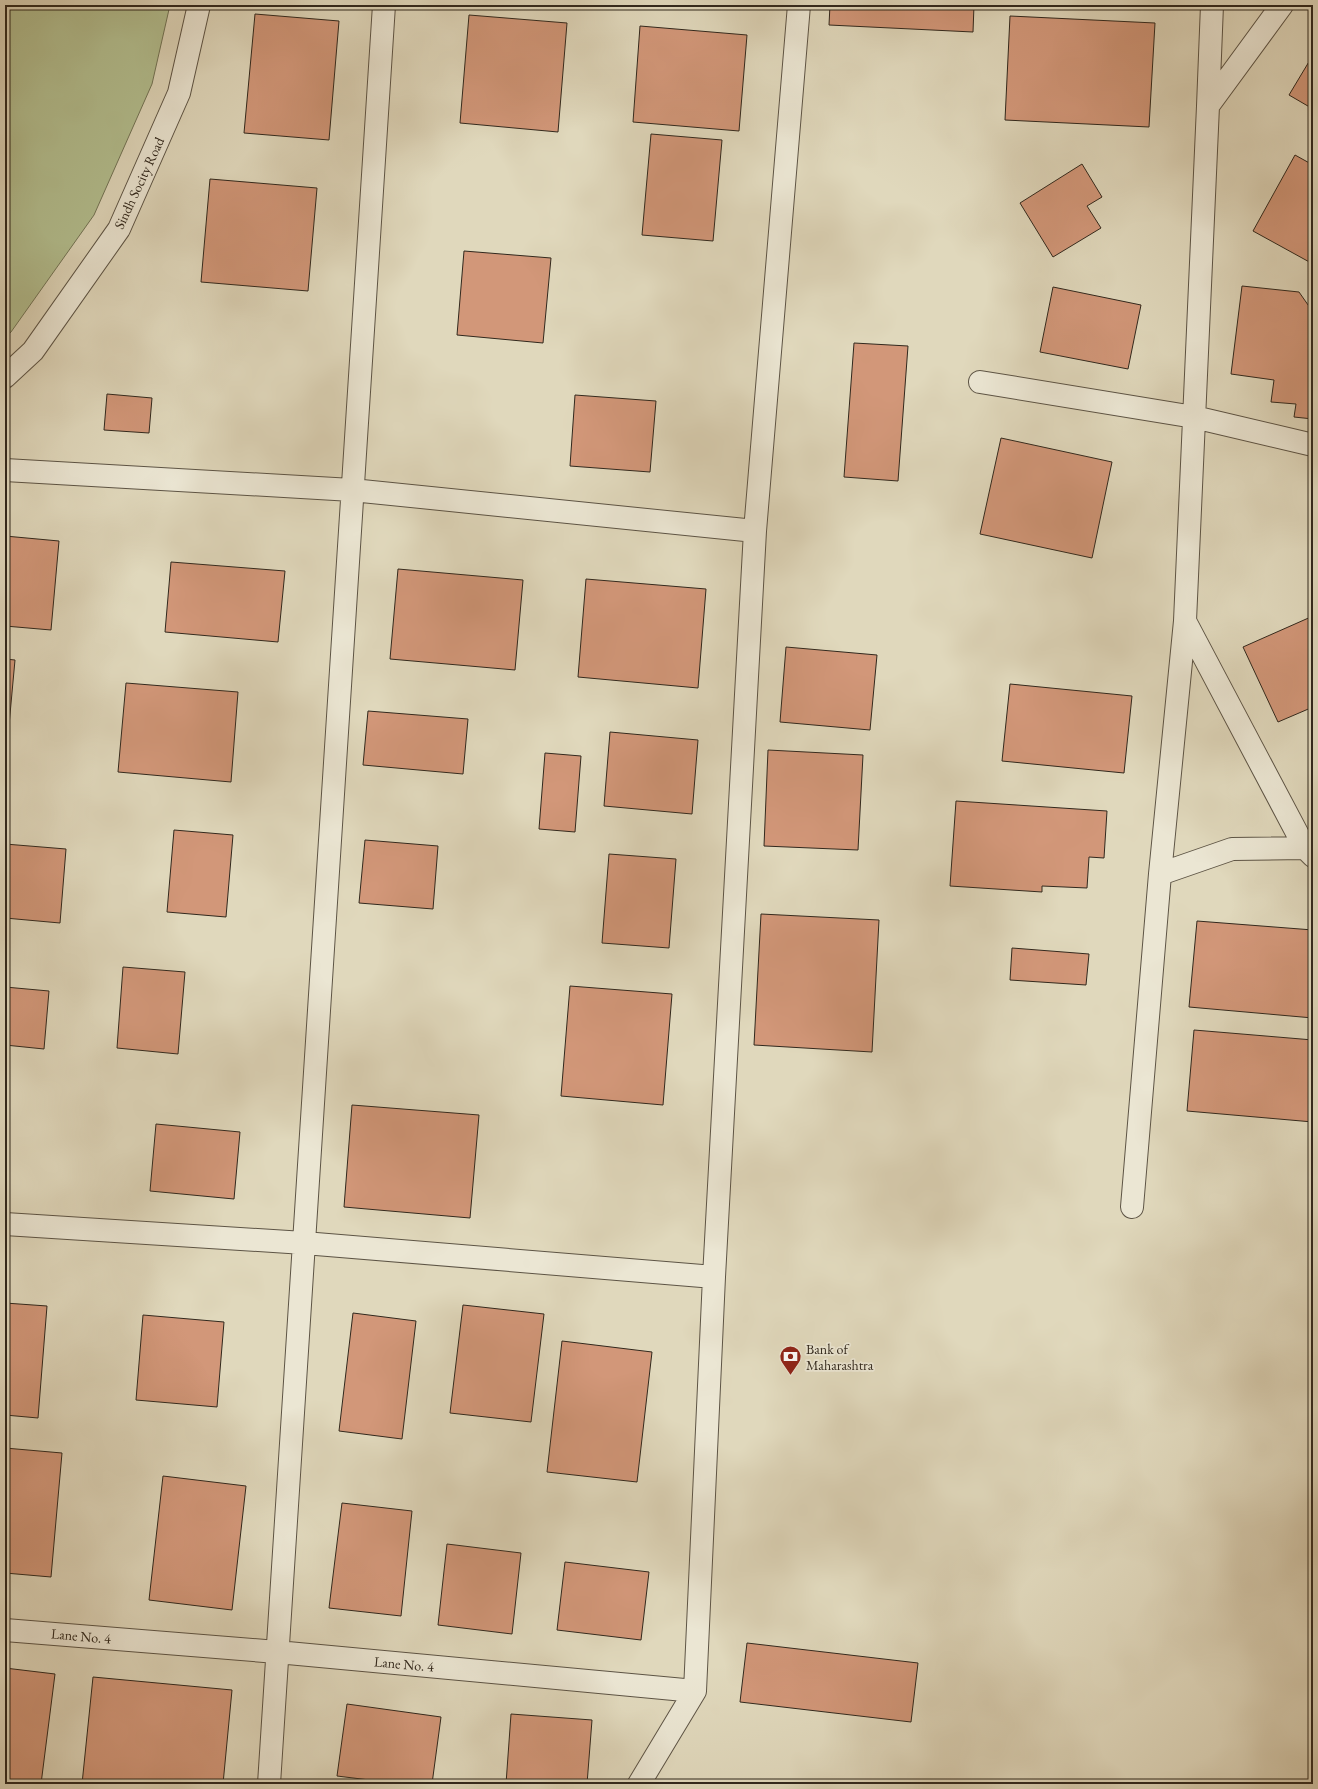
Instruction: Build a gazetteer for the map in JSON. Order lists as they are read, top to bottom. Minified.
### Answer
{"streets":{"lane":["Sindh Socity Road","Lane No. 4"]},"places":{"bank":["Bank of Maharashtra"]}}
